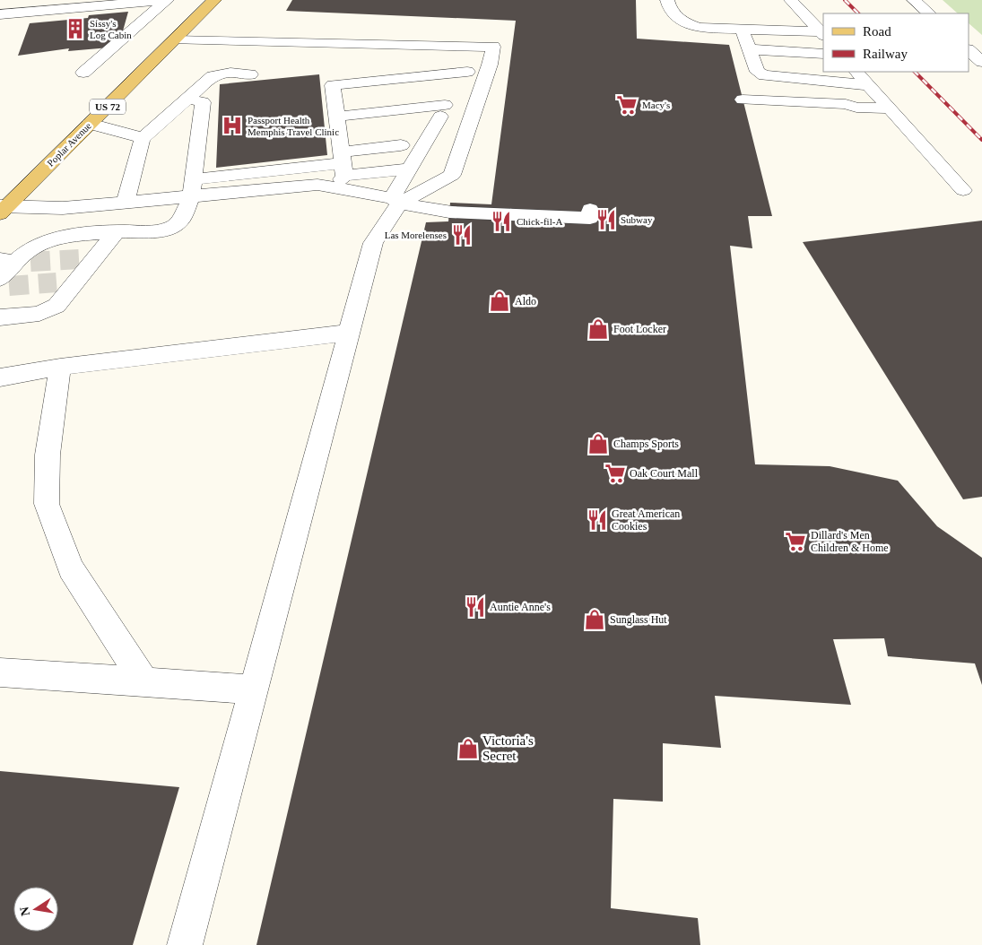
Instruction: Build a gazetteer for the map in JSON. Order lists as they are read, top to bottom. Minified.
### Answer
{"streets":{"main road":["US 72","Poplar Avenue"]},"places":{"building":["Sissy's Log Cabin"],"supermarket":["Macy's","Oak Court Mall","Dillard's Men Children & Home"],"hospital":["Passport Health Memphis Travel Clinic"],"restaurant":["Subway","Chick-fil-A","Las Morelenses","Great American Cookies","Auntie Anne's"],"shop":["Aldo","Foot Locker","Champs Sports","Sunglass Hut","Victoria's Secret"]},"legend":["Road","Railway"],"north":"left"}
